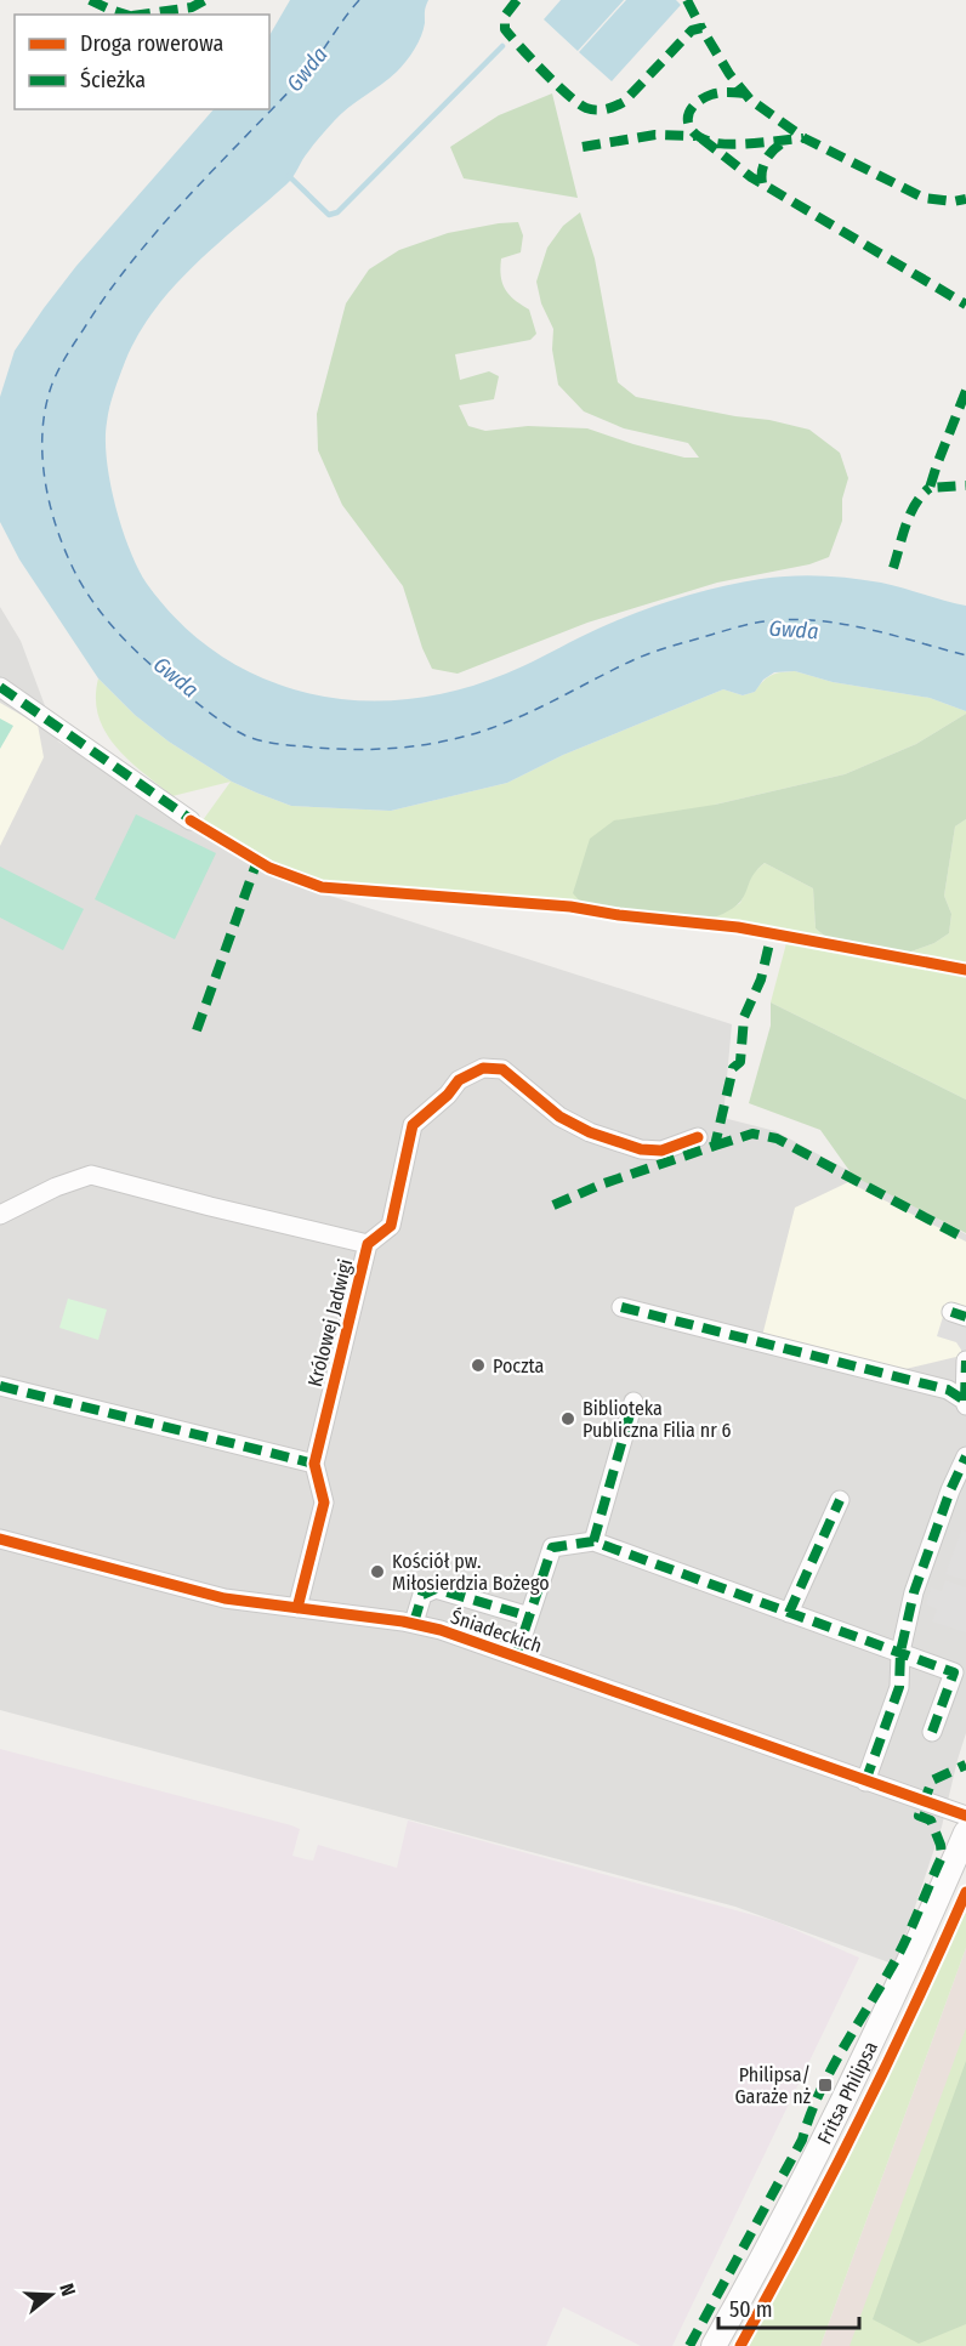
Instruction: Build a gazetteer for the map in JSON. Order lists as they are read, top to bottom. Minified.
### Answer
{"streets":{"street":["Królowej Jadwigi","Śniadeckich","Fritsa Philipsa"]},"crossings":[["Królowej Jadwigi","Śniadeckich"]],"water":["Gwda"],"places":{"other":["Poczta","Biblioteka Publiczna Filia nr 6","Kościół pw. Miłosierdzia Bożego"],"transit":["Philipsa/ Garaże nż"]},"legend":["Droga rowerowa","Ścieżka"],"scale_bar":"50 m","north":"right"}
